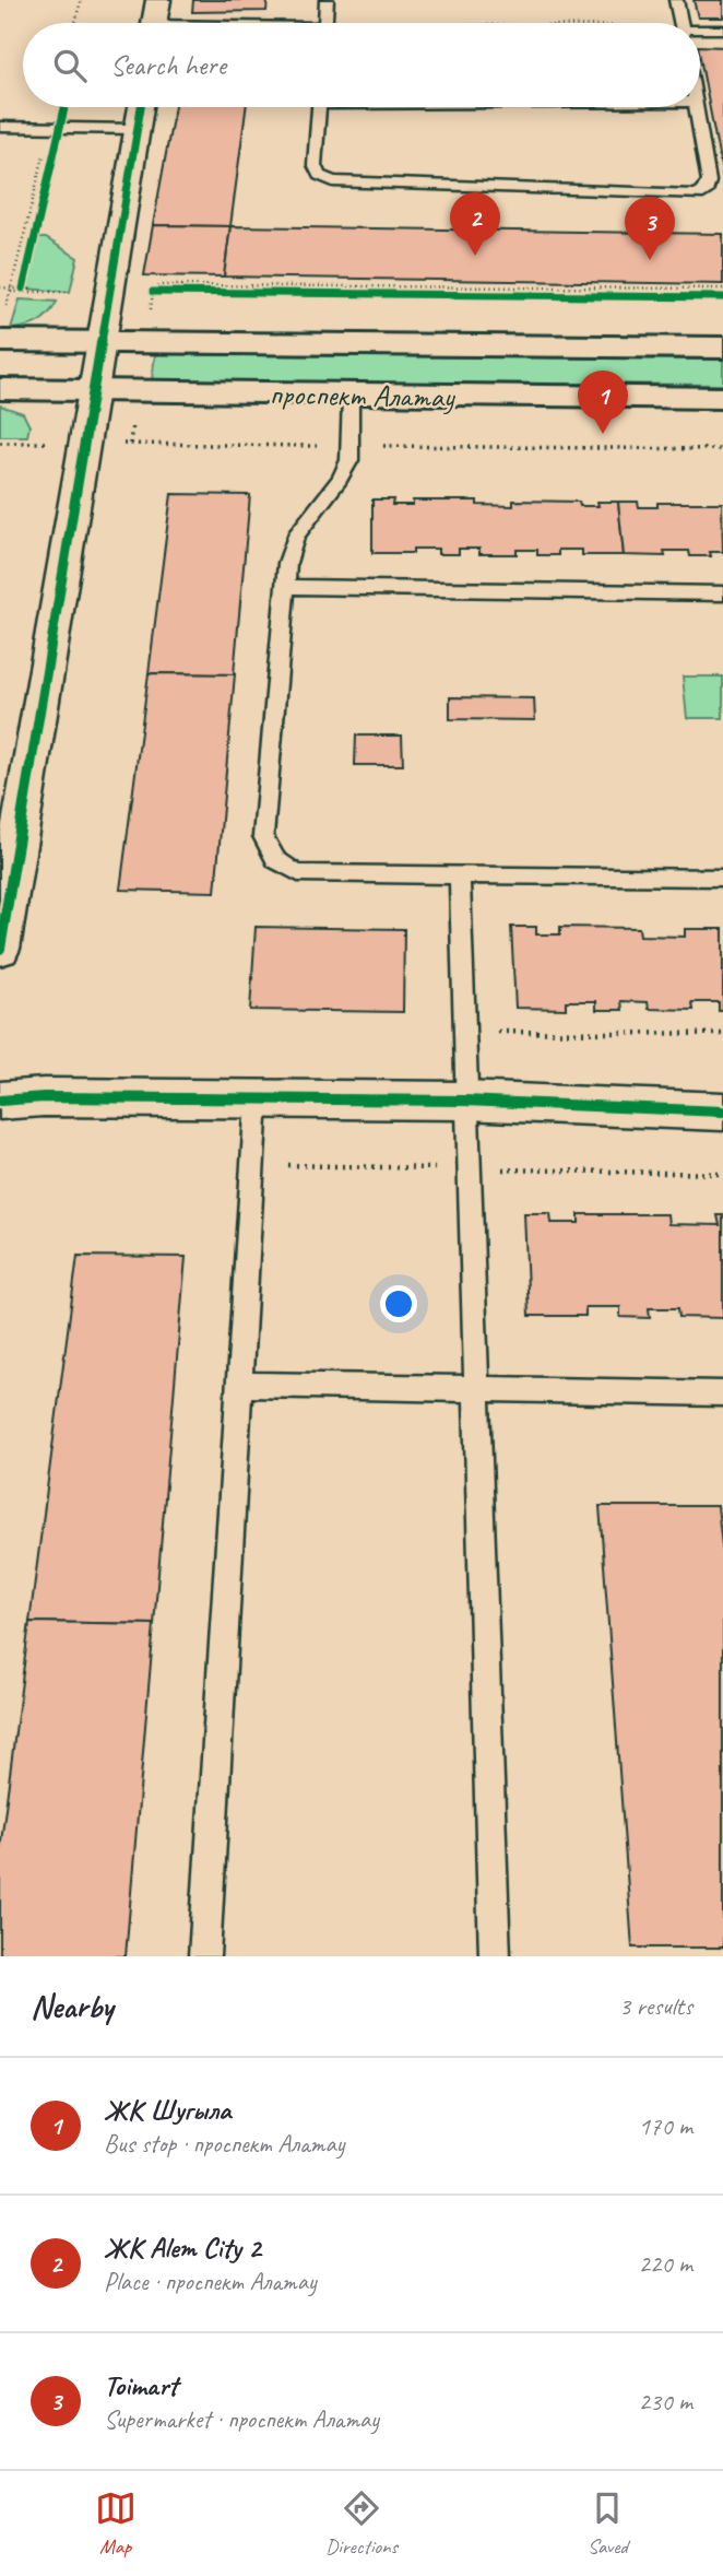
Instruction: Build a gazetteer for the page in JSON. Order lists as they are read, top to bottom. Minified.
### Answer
{"streets":{"main road":["проспект Алатау"]},"page":{"search":"Search here","pins":["2","3","1"],"heading":["Nearby","3 results"],"list":[{"mark":"1","name":"ЖК Шугыла","note":"Bus stop · проспект Алатау","value":"170 m"},{"mark":"2","name":"ЖК Alem City 2","note":"Place · проспект Алатау","value":"220 m"},{"mark":"3","name":"Toimart","note":"Supermarket · проспект Алатау","value":"230 m"}],"nav":["Map","Directions","Saved"]}}
